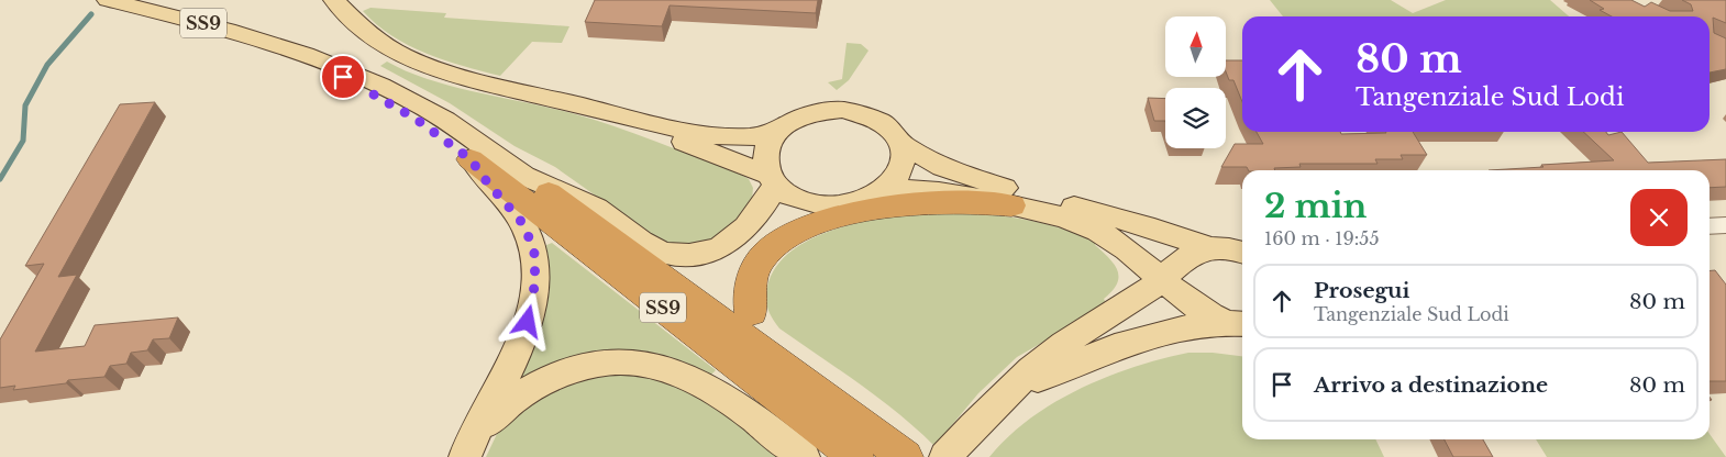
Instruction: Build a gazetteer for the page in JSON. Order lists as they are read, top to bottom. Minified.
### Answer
{"streets":{"highway":["SS9"]},"north":"top","page":{"turn":["80 m","Tangenziale Sud Lodi"],"heading":["2 min","160 m · 19:55"],"list":[{"name":"Prosegui","note":"Tangenziale Sud Lodi","value":"80 m"},{"name":"Arrivo a destinazione","value":"80 m"}]}}
